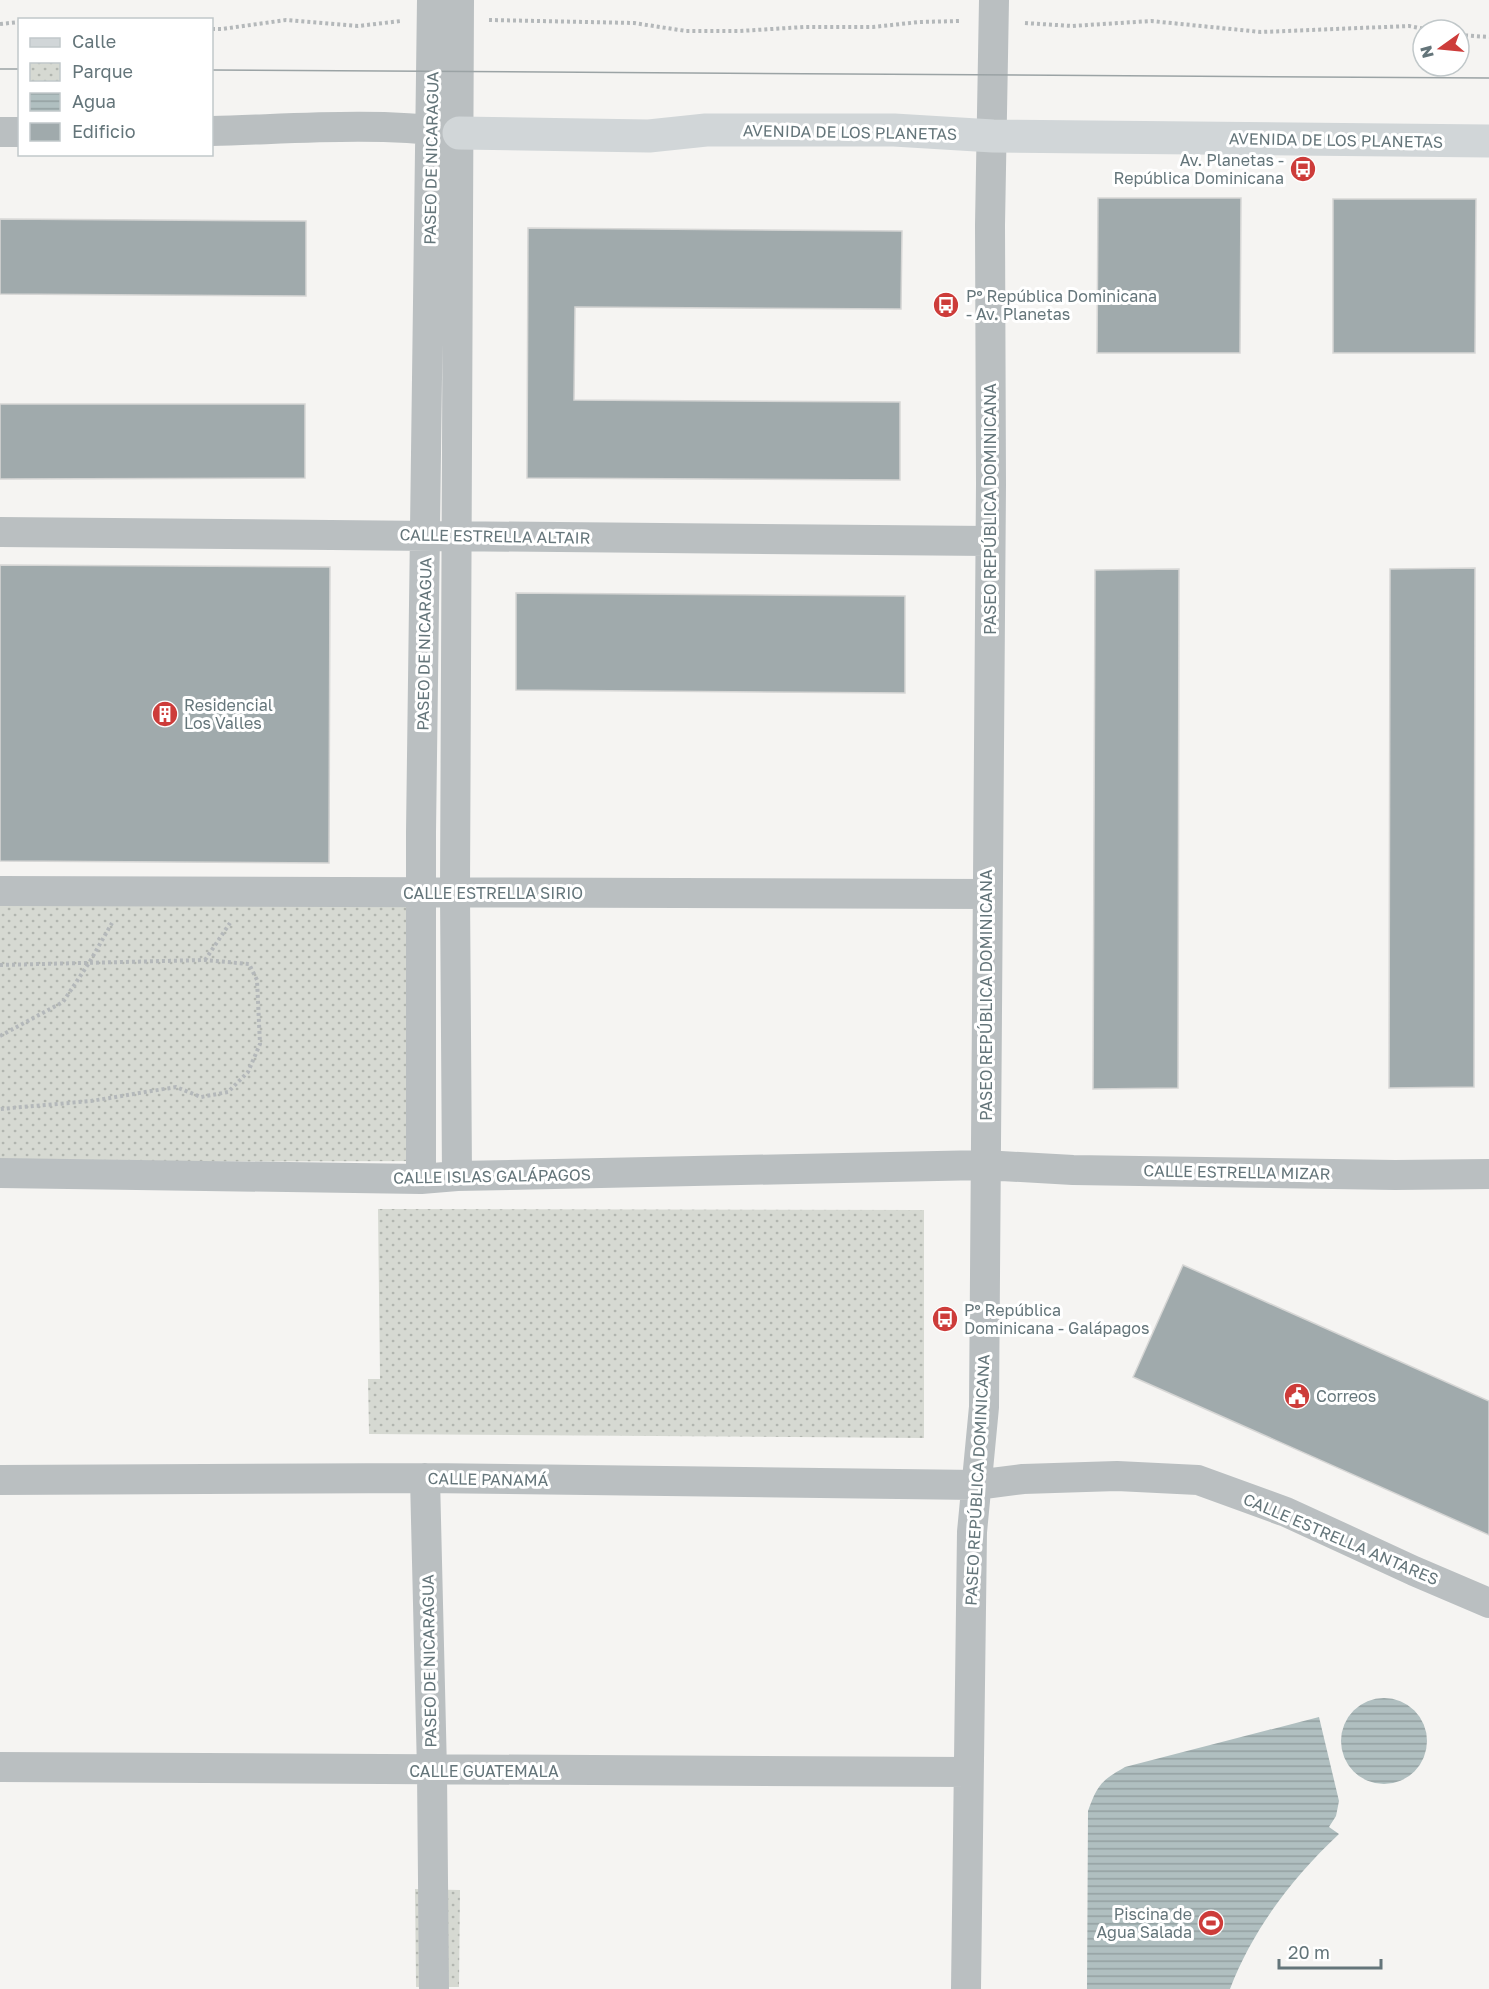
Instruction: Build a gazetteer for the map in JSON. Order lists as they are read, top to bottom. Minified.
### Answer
{"streets":{"street":["AVENIDA DE LOS PLANETAS","PASEO DE NICARAGUA","PASEO REPÚBLICA DOMINICANA","CALLE ESTRELLA ALTAIR","CALLE ESTRELLA SIRIO","CALLE ESTRELLA MIZAR","CALLE ISLAS GALÁPAGOS","CALLE PANAMÁ","CALLE ESTRELLA ANTARES","CALLE GUATEMALA"]},"crossings":[["AVENIDA DE LOS PLANETAS","PASEO DE NICARAGUA"],["AVENIDA DE LOS PLANETAS","PASEO REPÚBLICA DOMINICANA"],["PASEO DE NICARAGUA","CALLE ESTRELLA ALTAIR"],["PASEO DE NICARAGUA","CALLE ESTRELLA SIRIO"],["PASEO DE NICARAGUA","CALLE ISLAS GALÁPAGOS"],["PASEO DE NICARAGUA","CALLE PANAMÁ"],["PASEO DE NICARAGUA","CALLE GUATEMALA"],["PASEO REPÚBLICA DOMINICANA","CALLE ESTRELLA ALTAIR"],["PASEO REPÚBLICA DOMINICANA","CALLE ESTRELLA SIRIO"],["PASEO REPÚBLICA DOMINICANA","CALLE ESTRELLA MIZAR"],["PASEO REPÚBLICA DOMINICANA","CALLE ISLAS GALÁPAGOS"],["PASEO REPÚBLICA DOMINICANA","CALLE PANAMÁ"],["PASEO REPÚBLICA DOMINICANA","CALLE ESTRELLA ANTARES"],["PASEO REPÚBLICA DOMINICANA","CALLE GUATEMALA"],["CALLE ESTRELLA MIZAR","CALLE ISLAS GALÁPAGOS"],["CALLE PANAMÁ","CALLE ESTRELLA ANTARES"]],"places":{"bus stop":["Av. Planetas - República Dominicana","Pº República Dominicana - Av. Planetas","Pº República Dominicana - Galápagos"],"building":["Residencial Los Valles"],"public building":["Correos"],"sports":["Piscina de Agua Salada"]},"legend":["Calle","Parque","Agua","Edificio"],"scale_bar":"20 m","north":"left"}
